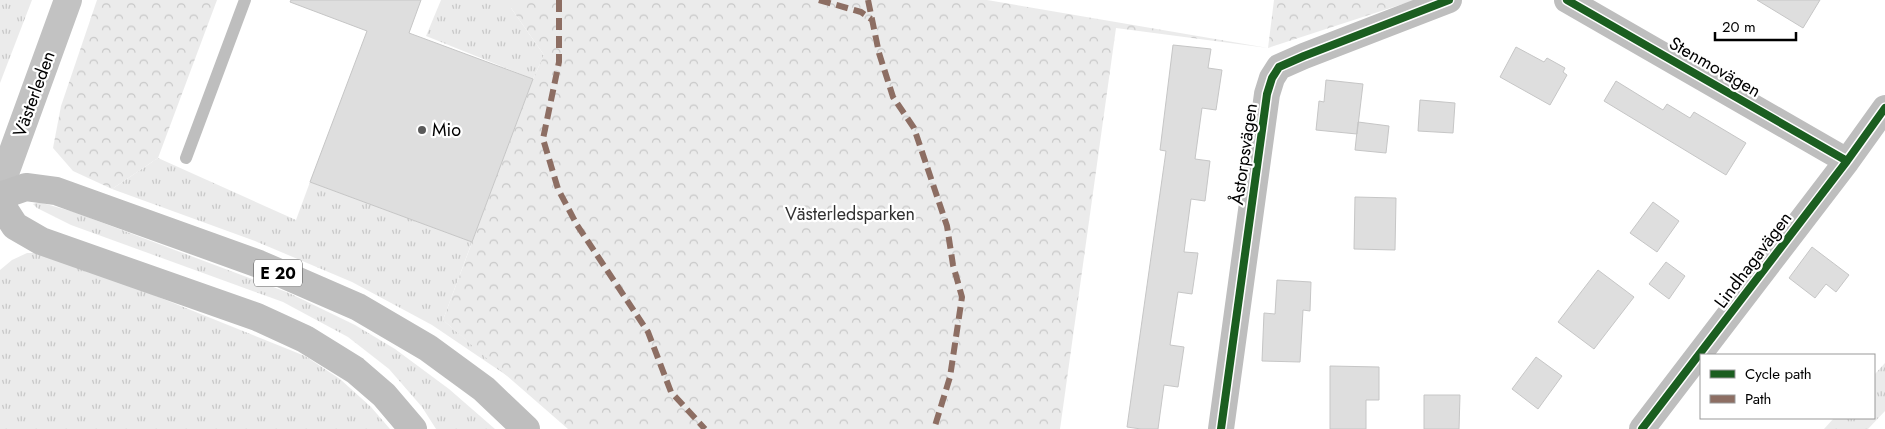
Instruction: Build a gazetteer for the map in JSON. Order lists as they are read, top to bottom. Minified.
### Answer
{"streets":{"highway":["E 20"],"main road":["Västerleden"],"street":["Stenmovägen","Åstorpsvägen","Lindhagavägen"]},"crossings":[["Stenmovägen","Lindhagavägen"]],"parks":["Västerledsparken"],"places":["Mio"],"legend":["Cycle path","Path"],"scale_bar":"20 m"}
